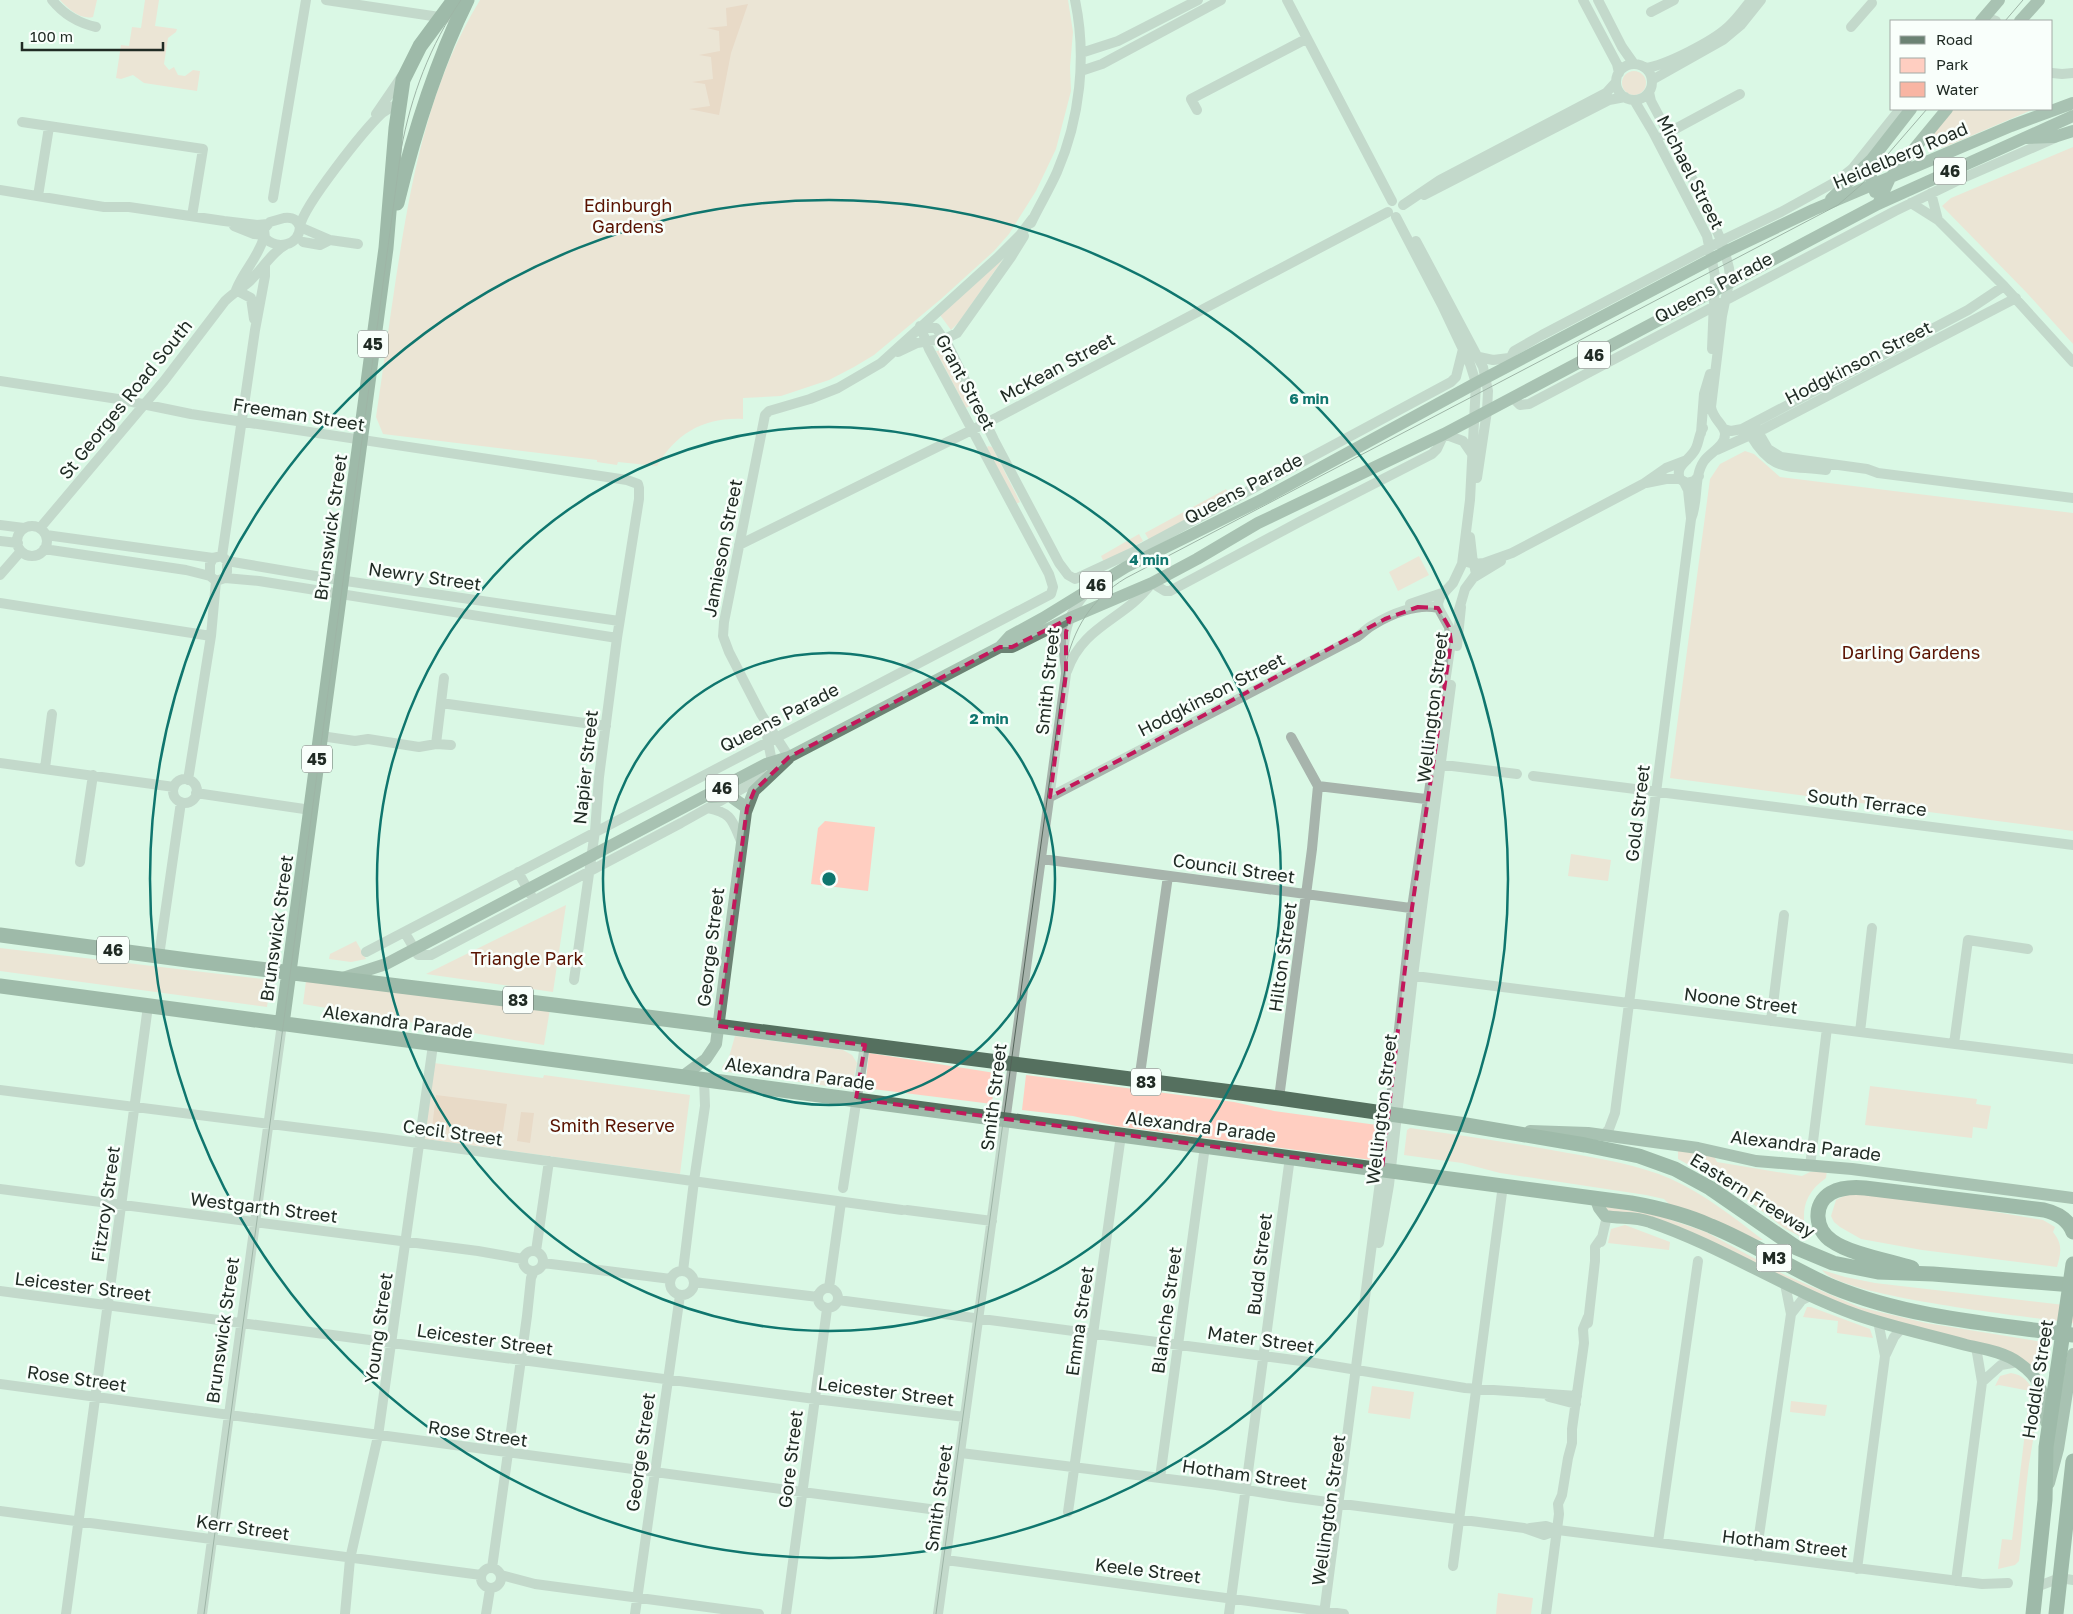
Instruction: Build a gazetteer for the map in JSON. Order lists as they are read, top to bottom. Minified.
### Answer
{"streets":{"highway":["46","45","Brunswick Street","83","Alexandra Parade","Eastern Freeway","M3","Hoddle Street"],"main road":["Heidelberg Road","Queens Parade","George Street"],"street":["Michael Street","Hodgkinson Street","McKean Street","Grant Street","St Georges Road South","Freeman Street","Jamieson Street","Newry Street","Smith Street","Wellington Street","Napier Street","South Terrace","Gold Street","Council Street","Hilton Street","Noone Street","Cecil Street","Fitzroy Street","Westgarth Street","Budd Street","Leicester Street","Blanche Street","Emma Street","Young Street","Mater Street","Rose Street","Gore Street","Hotham Street","Kerr Street","Keele Street"]},"crossings":[["Heidelberg Road","Queens Parade"],["Michael Street","Queens Parade"],["Michael Street","McKean Street"],["Queens Parade","Grant Street"],["Queens Parade","Jamieson Street"],["Queens Parade","Smith Street"],["Queens Parade","Napier Street"],["Queens Parade","George Street"],["Queens Parade","Alexandra Parade"],["45","Brunswick Street"],["Hodgkinson Street","Smith Street"],["Hodgkinson Street","Wellington Street"],["McKean Street","Grant Street"],["McKean Street","Jamieson Street"],["St Georges Road South","Freeman Street"],["St Georges Road South","Newry Street"],["Freeman Street","Brunswick Street"],["Freeman Street","Napier Street"],["Brunswick Street","Newry Street"],["Brunswick Street","Alexandra Parade"],["Brunswick Street","Cecil Street"],["Brunswick Street","Westgarth Street"],["Brunswick Street","Leicester Street"],["Brunswick Street","Rose Street"],["Brunswick Street","Kerr Street"],["Newry Street","Napier Street"],["Smith Street","Council Street"],["Smith Street","Alexandra Parade"],["Smith Street","Cecil Street"],["Smith Street","Leicester Street"],["Smith Street","Mater Street"],["Smith Street","Rose Street"],["Smith Street","Hotham Street"],["Smith Street","Keele Street"],["Wellington Street","Council Street"],["Wellington Street","Noone Street"],["Wellington Street","Alexandra Parade"],["Wellington Street","Mater Street"],["Wellington Street","Hotham Street"],["Wellington Street","Keele Street"],["South Terrace","Gold Street"],["Gold Street","Noone Street"],["Gold Street","Alexandra Parade"],["Gold Street","Eastern Freeway"],["Council Street","Hilton Street"],["George Street","Alexandra Parade"],["George Street","Leicester Street"],["George Street","Rose Street"],["Hilton Street","Alexandra Parade"],["Alexandra Parade","Eastern Freeway"],["Alexandra Parade","Fitzroy Street"],["Alexandra Parade","Budd Street"],["Alexandra Parade","Blanche Street"],["Alexandra Parade","Emma Street"],["Alexandra Parade","Young Street"],["Cecil Street","Fitzroy Street"],["Cecil Street","Young Street"],["Fitzroy Street","Westgarth Street"],["Fitzroy Street","Leicester Street"],["Fitzroy Street","Rose Street"],["Fitzroy Street","Kerr Street"],["Westgarth Street","Young Street"],["Budd Street","Mater Street"],["Budd Street","Hotham Street"],["Budd Street","Keele Street"],["Leicester Street","Young Street"],["Leicester Street","Gore Street"],["Blanche Street","Mater Street"],["Blanche Street","Hotham Street"],["Emma Street","Mater Street"],["Emma Street","Hotham Street"],["Young Street","Rose Street"],["Young Street","Kerr Street"],["Rose Street","Gore Street"]],"parks":["Edinburgh Gardens","Darling Gardens","Triangle Park","Smith Reserve"],"legend":["Road","Park","Water"],"scale_bar":"100 m","rings":["6 min","4 min","2 min"]}
